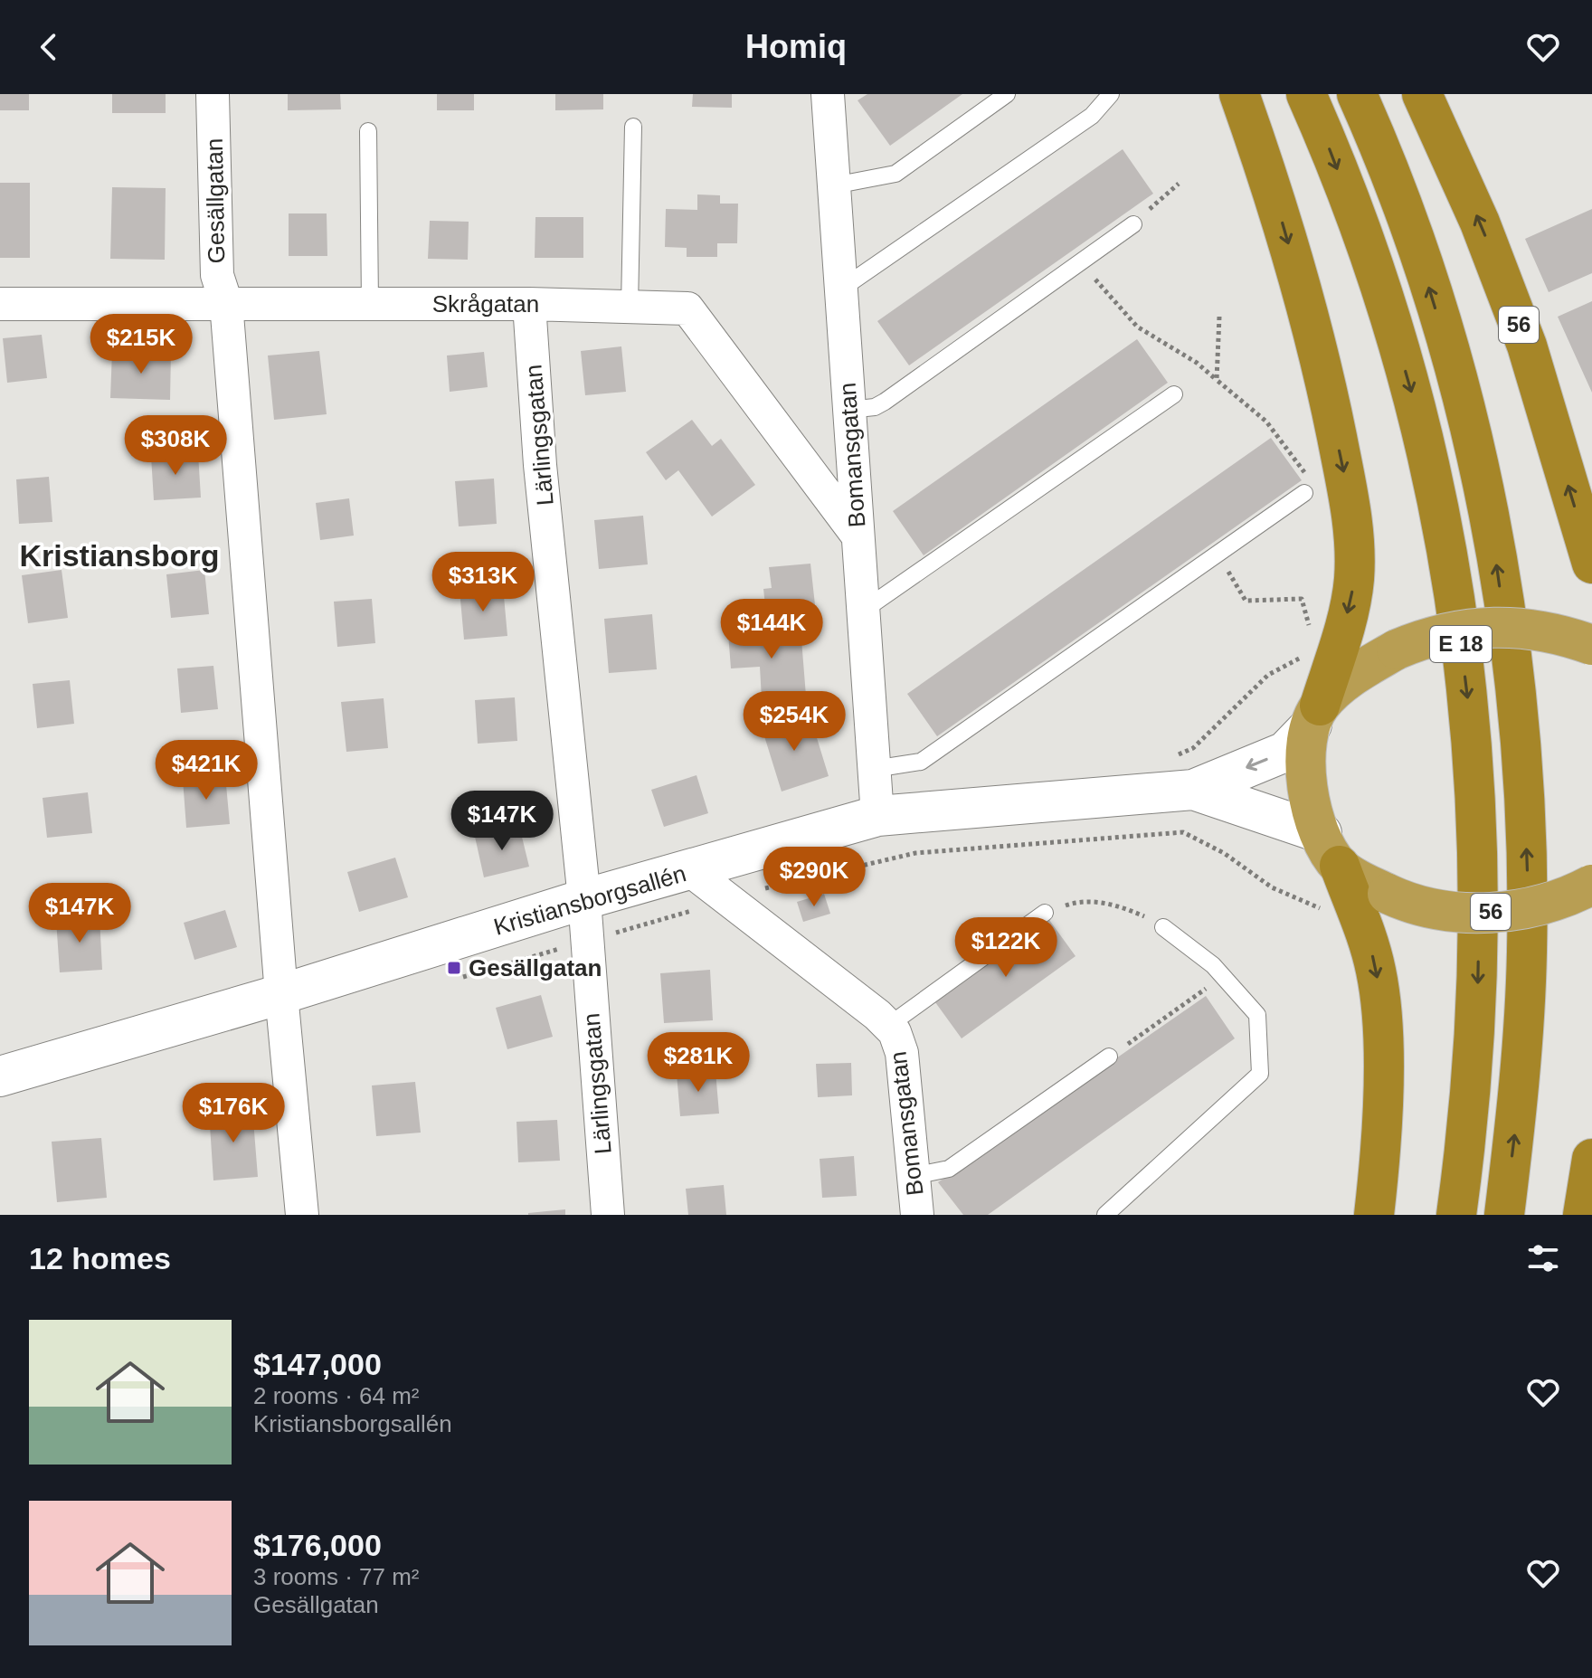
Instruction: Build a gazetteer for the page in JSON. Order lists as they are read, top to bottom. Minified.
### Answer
{"streets":{"highway":["56","E 18"],"street":["Gesällgatan","Skrågatan","Lärlingsgatan","Bomansgatan","Kristiansborgsallén"]},"crossings":[["Gesällgatan","Skrågatan"],["Gesällgatan","Kristiansborgsallén"],["Skrågatan","Lärlingsgatan"],["Skrågatan","Bomansgatan"],["56","Kristiansborgsallén"],["Lärlingsgatan","Kristiansborgsallén"],["Bomansgatan","Kristiansborgsallén"]],"districts":["Kristiansborg"],"places":{"transit":["Gesällgatan"]},"page":{"header":"Homiq","price":["$215K","$308K","$313K","$144K","$254K","$421K","$147K","$290K","$147K","$122K","$281K","$176K"],"heading":"12 homes","list":[{"name":"$147,000","note":"2 rooms · 64 m² · Kristiansborgsallén"},{"name":"$176,000","note":"3 rooms · 77 m² · Gesällgatan"}]}}
